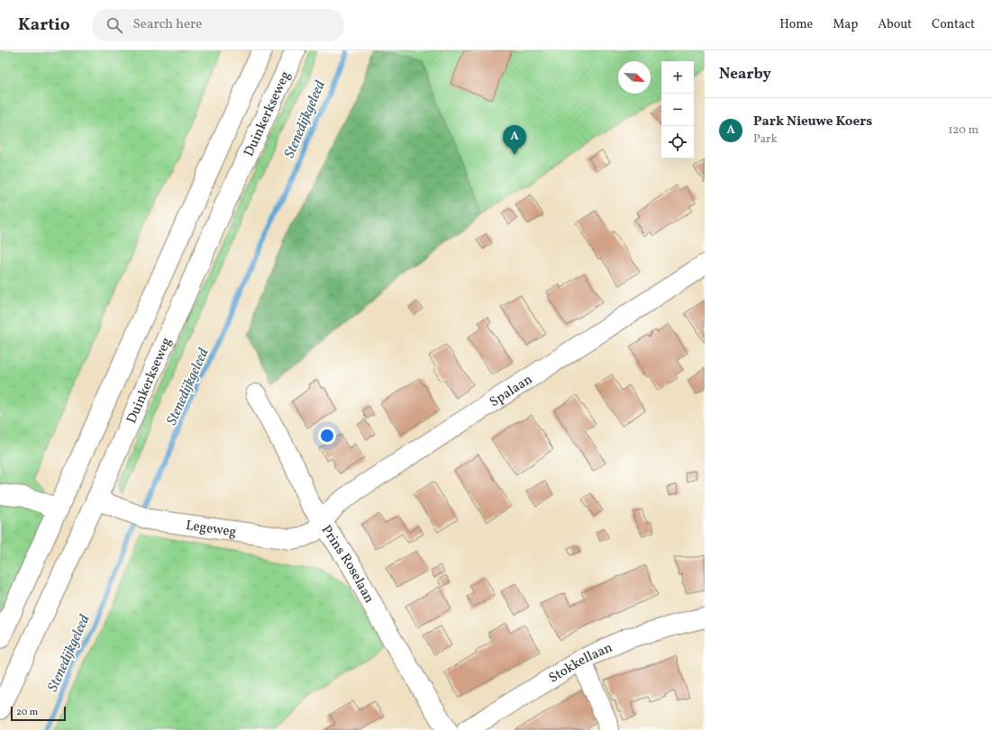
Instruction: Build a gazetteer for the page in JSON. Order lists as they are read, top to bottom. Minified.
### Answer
{"streets":{"main road":["Duinkerkseweg","Spalaan","Legeweg","Prins Roselaan","Stokkellaan"]},"crossings":[["Duinkerkseweg","Legeweg"],["Spalaan","Legeweg"],["Spalaan","Prins Roselaan"],["Legeweg","Prins Roselaan"]],"water":["Stenedijkgeleed"],"scale_bar":"20 m","north":"bottom right","page":{"header":"Kartio","search":"Search here","nav":["Home","Map","About","Contact"],"heading":"Nearby","map_buttons":["+","−"],"list":[{"mark":"A","name":"Park Nieuwe Koers","note":"Park","value":"120 m"}],"pins":"A","scale":"20 m"}}
